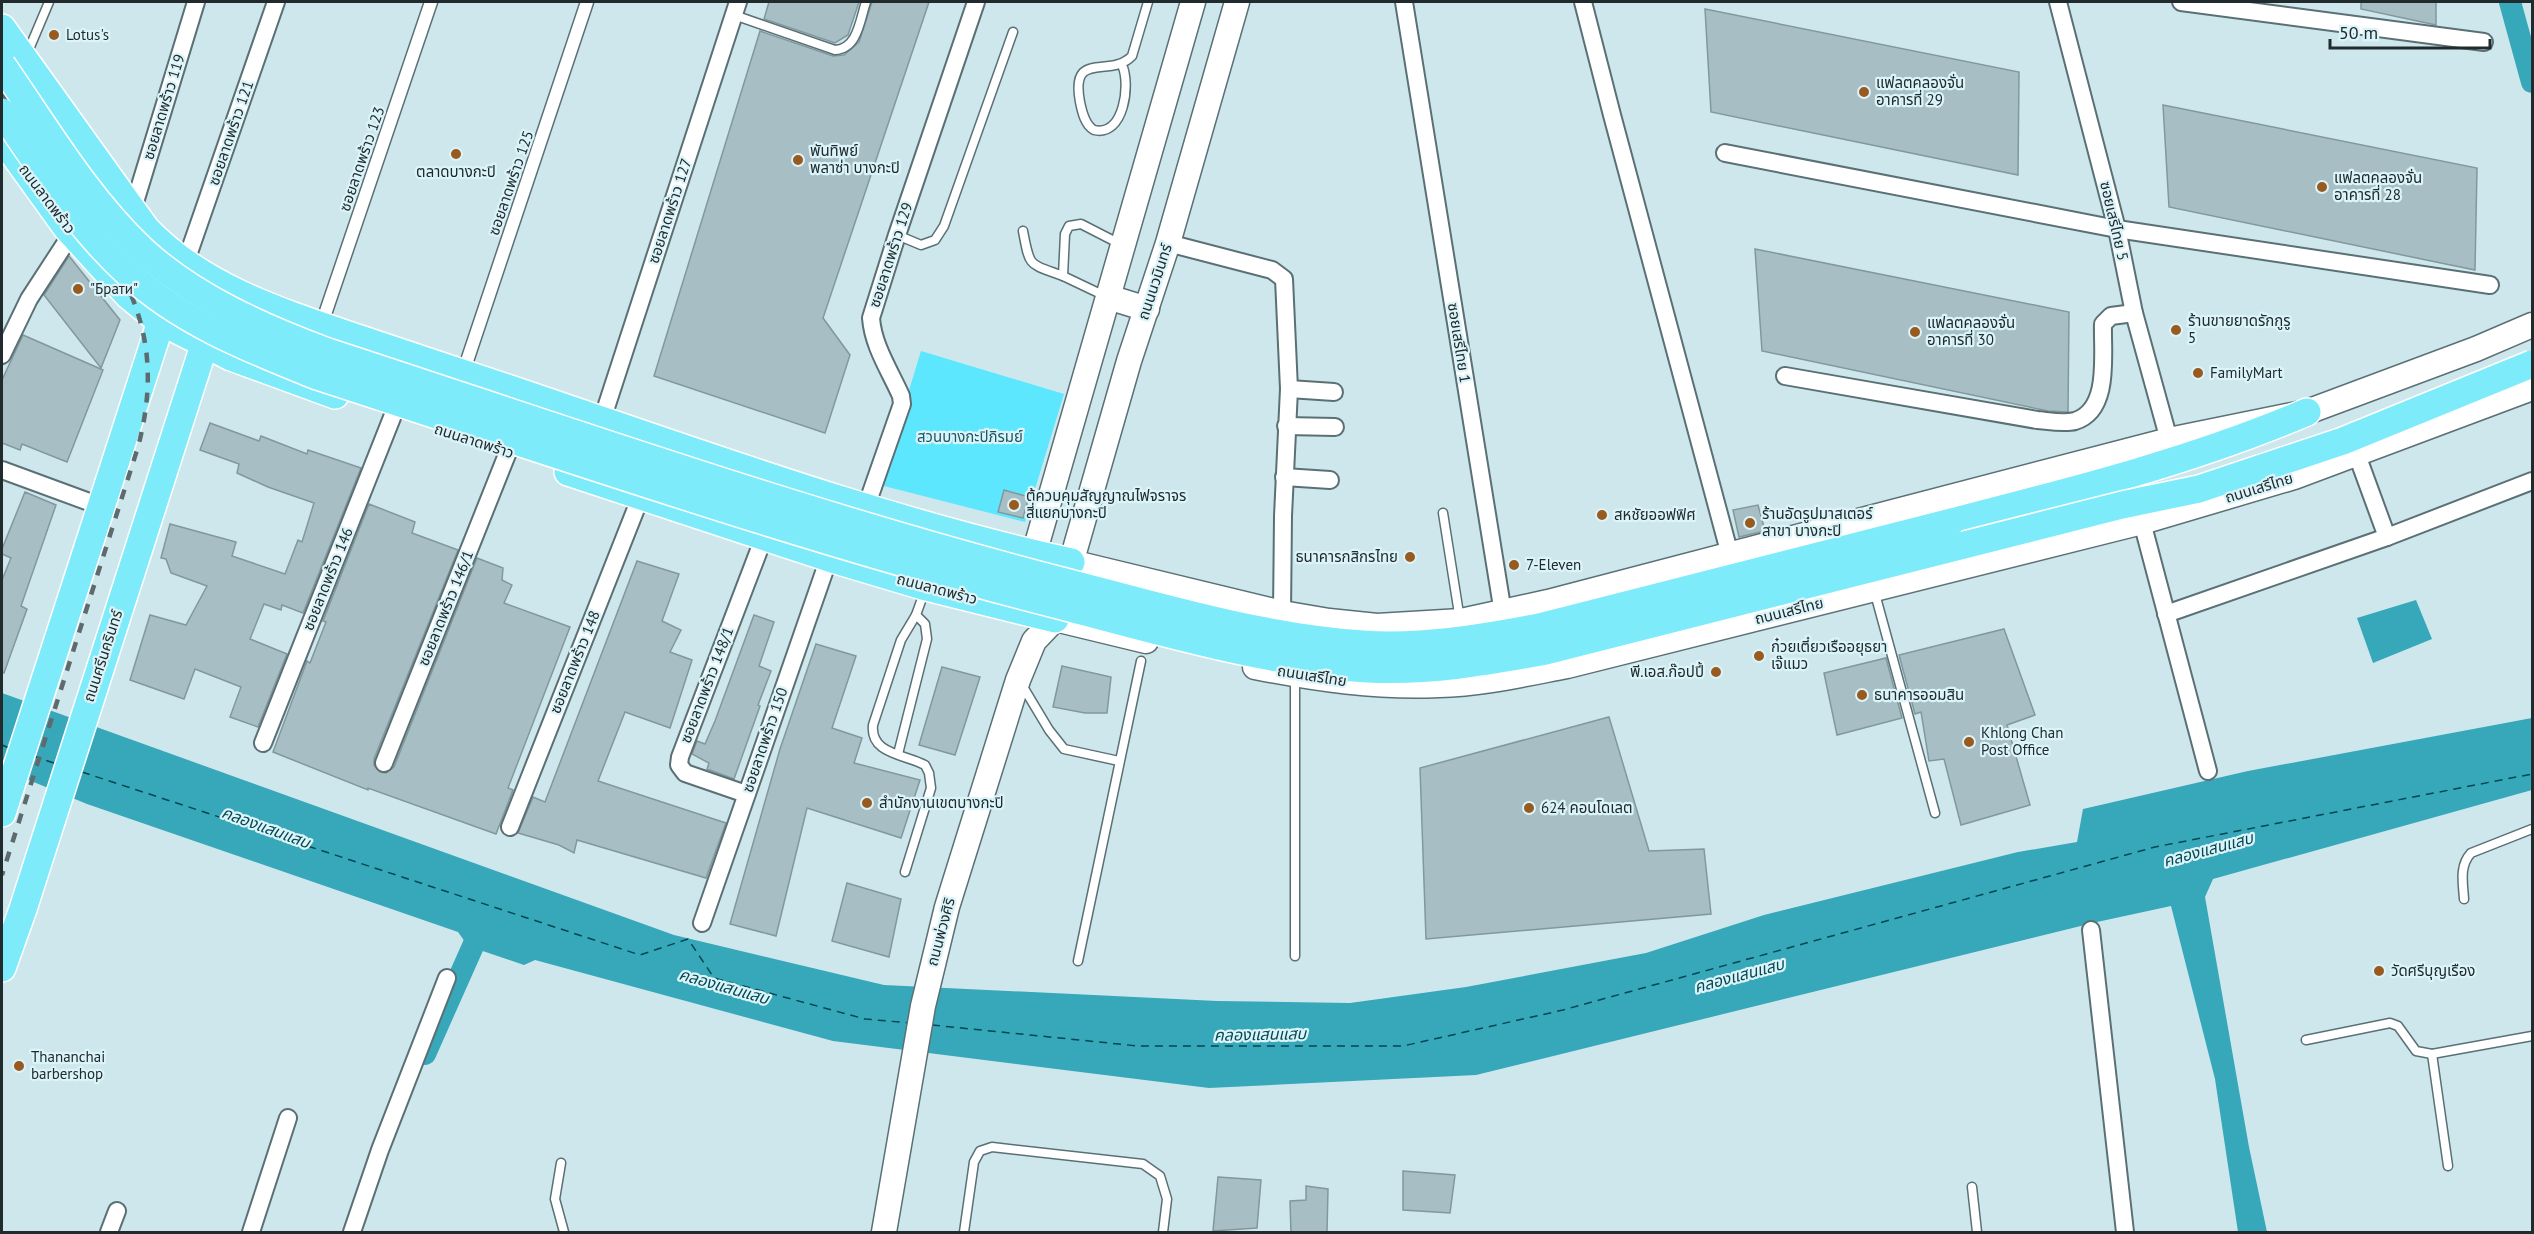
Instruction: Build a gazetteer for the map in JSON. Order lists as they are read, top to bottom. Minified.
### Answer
{"streets":{"main road":["ถนนลาดพร้าว","ถนนนวมินทร์","ถนนเสรีไทย","ถนนศรีนครินทร์","ถนนพ่วงศิริ"],"street":["ซอยลาดพร้าว 119","ซอยลาดพร้าว 121","ซอยลาดพร้าว 123","ซอยลาดพร้าว 125","ซอยลาดพร้าว 127","ซอยเสรีไทย 5","ซอยลาดพร้าว 129","ซอยเสรีไทย 1","ซอยลาดพร้าว 146","ซอยลาดพร้าว 146/1","ซอยลาดพร้าว 148","ซอยลาดพร้าว 148/1","ซอยลาดพร้าว 150"]},"crossings":[["ถนนลาดพร้าว","ถนนเสรีไทย"],["ถนนลาดพร้าว","ซอยลาดพร้าว 146"],["ถนนลาดพร้าว","ซอยลาดพร้าว 146/1"],["ถนนลาดพร้าว","ถนนศรีนครินทร์"],["ถนนลาดพร้าว","ซอยลาดพร้าว 148"],["ถนนลาดพร้าว","ซอยลาดพร้าว 148/1"],["ถนนลาดพร้าว","ซอยลาดพร้าว 150"],["ถนนนวมินทร์","ถนนพ่วงศิริ"],["ถนนเสรีไทย","ถนนพ่วงศิริ"],["ซอยลาดพร้าว 148/1","ซอยลาดพร้าว 150"]],"water":["คลองแสนแสบ"],"parks":["สวนบางกะปิภิรมย์"],"places":["Lotus's","แฟลตคลองจั่น อาคารที่ 29","ตลาดบางกะปิ","พันทิพย์ พลาซ่า บางกะปิ","แฟลตคลองจั่น อาคารที่ 28","\"Брати\"","ร้านขายยาดรักกูรู 5","แฟลตคลองจั่น อาคารที่ 30","FamilyMart","ตู้ควบคุมสัญญาณไฟจราจร สี่แยกบางกะปิ","สหชัยออฟฟิศ","ร้านอัดรูปมาสเตอร์ สาขา บางกะปิ","ธนาคารกสิกรไทย","7-Eleven","ก๋วยเตี๋ยวเรืออยุธยา เจ๊แมว","พี.เอส.ก๊อปปี้","ธนาคารออมสิน","Khlong Chan Post Office","สำนักงานเขตบางกะปิ","624 คอนโดเลต","วัดศรีบุญเรือง","Thananchai barbershop"],"scale_bar":"50 m"}
